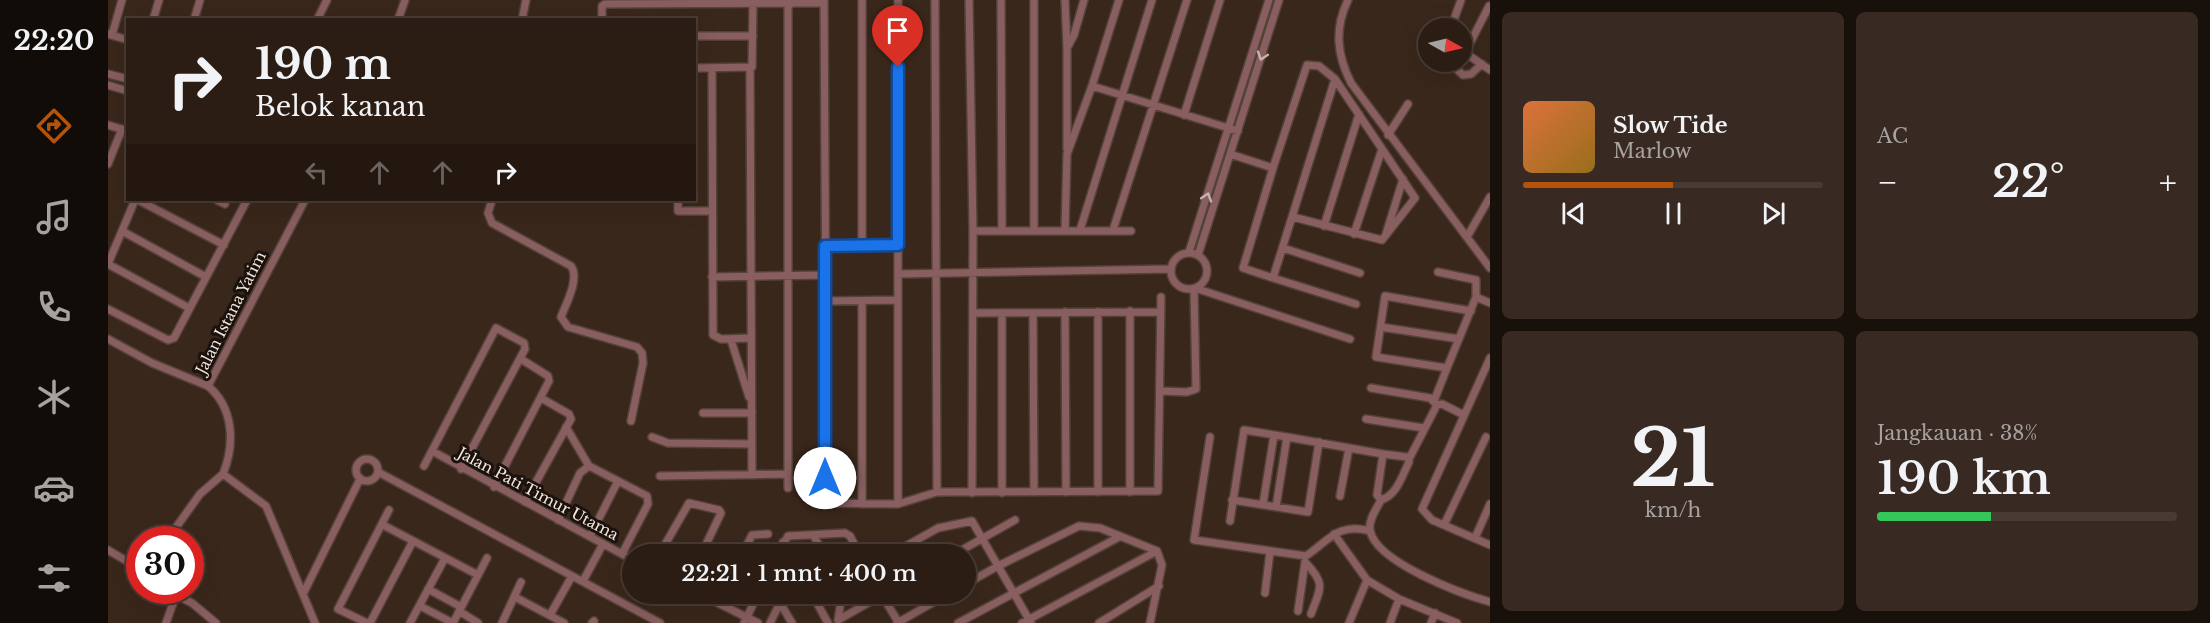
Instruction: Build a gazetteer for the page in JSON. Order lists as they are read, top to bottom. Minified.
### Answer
{"streets":{"street":["Jalan Istana Yatim","Jalan Pati Timur Utama"]},"north":"right","page":{"tabs":"22:20","tile":["AC",["21","km/h"],["Jangkauan · 38%","190 km"]],"turn":["190 m","Belok kanan"],"song":["Slow Tide","Marlow"],"heat":["−","22°","+"],"limit":"30","trip":"22:21 · 1 mnt · 400 m"}}
